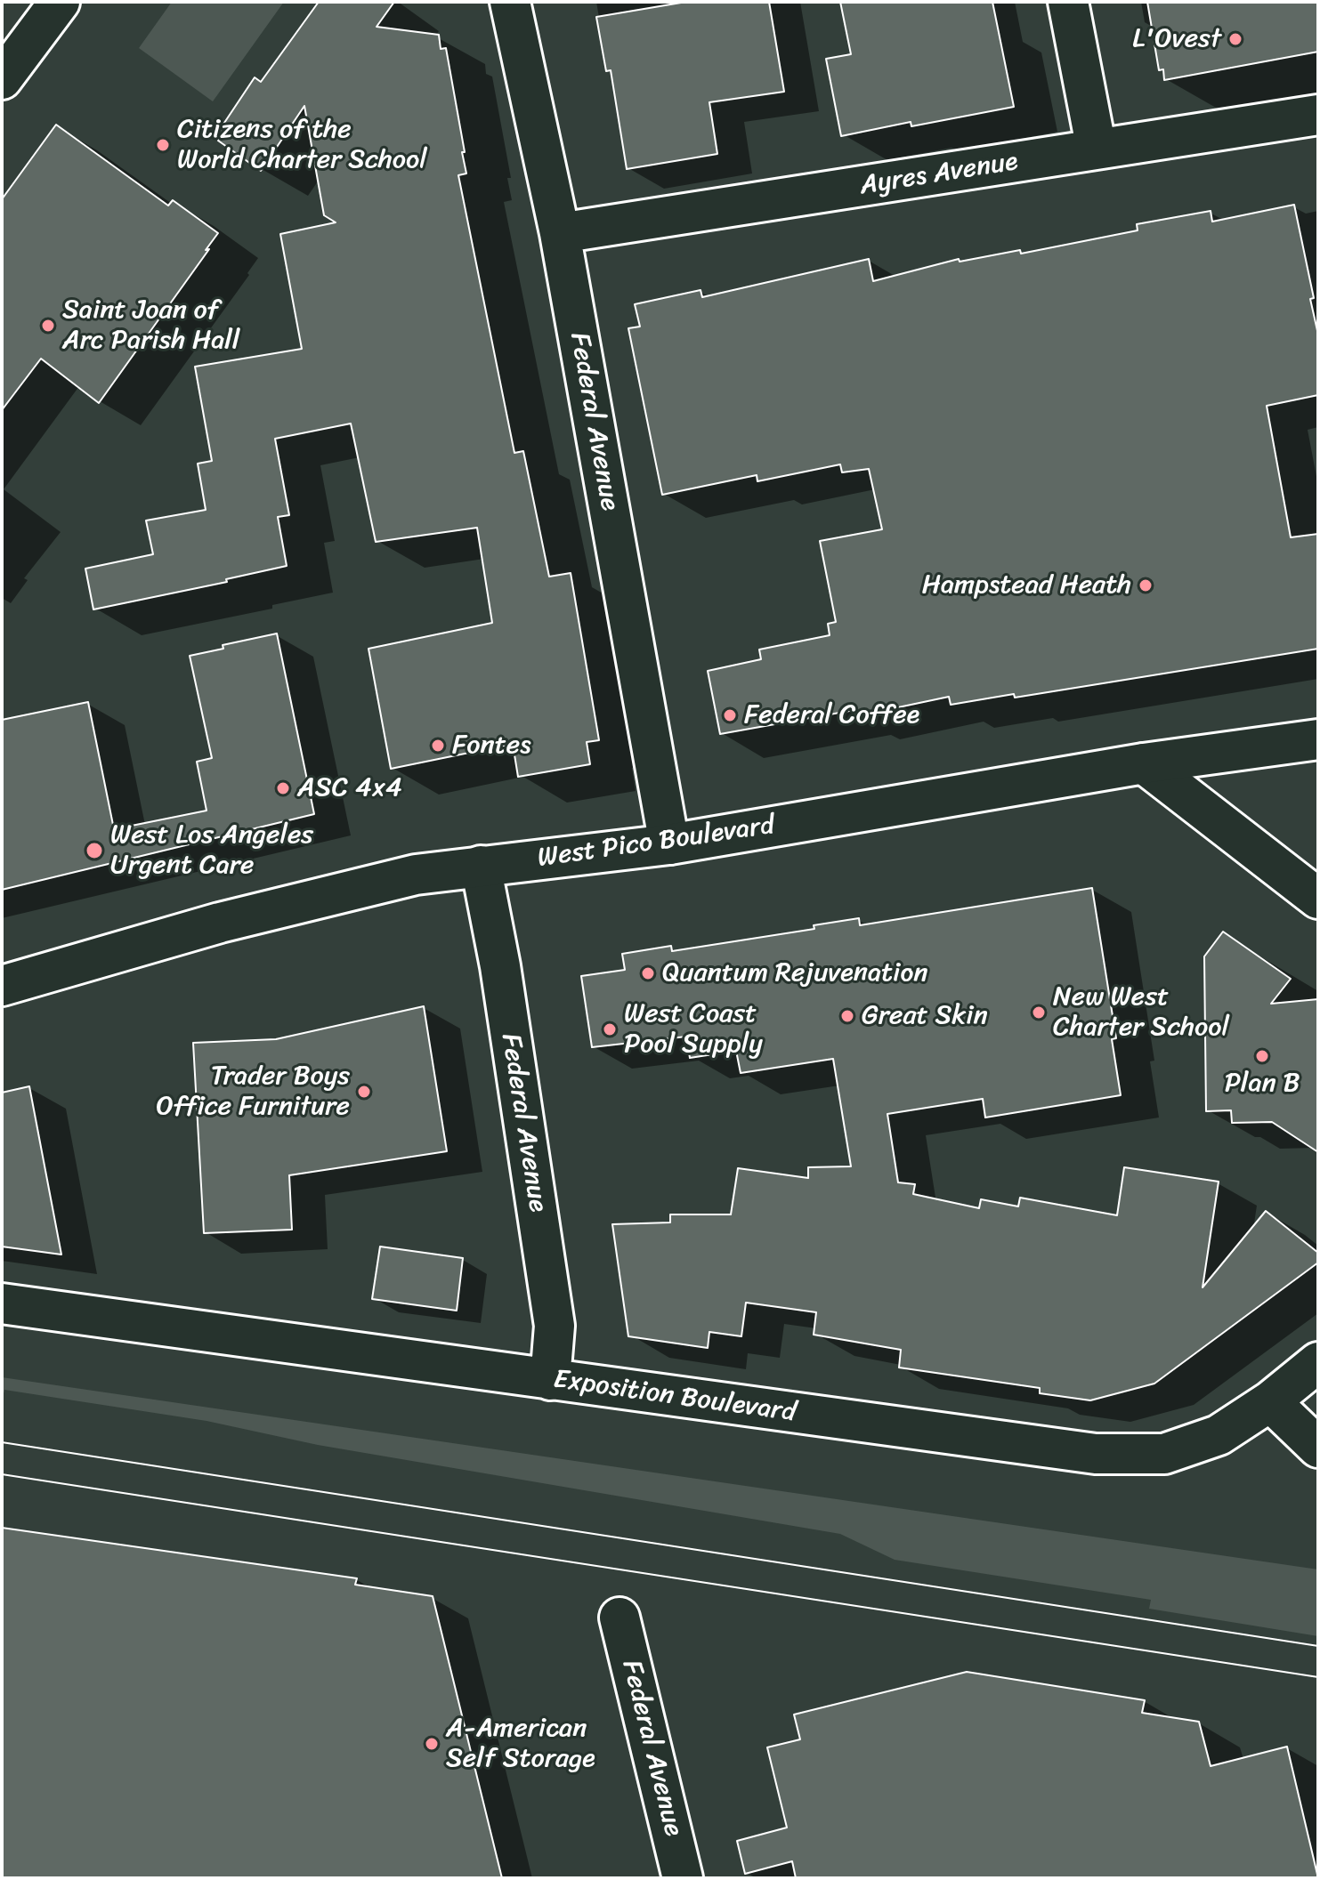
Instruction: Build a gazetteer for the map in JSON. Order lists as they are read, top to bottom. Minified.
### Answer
{"streets":{"street":["Ayres Avenue","Federal Avenue","West Pico Boulevard","Exposition Boulevard"]},"crossings":[["Ayres Avenue","Federal Avenue"],["Federal Avenue","West Pico Boulevard"],["Federal Avenue","Exposition Boulevard"]],"places":["L'Ovest","Citizens of the World Charter School","Saint Joan of Arc Parish Hall","Hampstead Heath","Federal Coffee","Fontes","ASC 4x4","West Los Angeles Urgent Care","Quantum Rejuvenation","New West Charter School","Great Skin","West Coast Pool Supply","Plan B","Trader Boys Office Furniture","A-American Self Storage"]}
